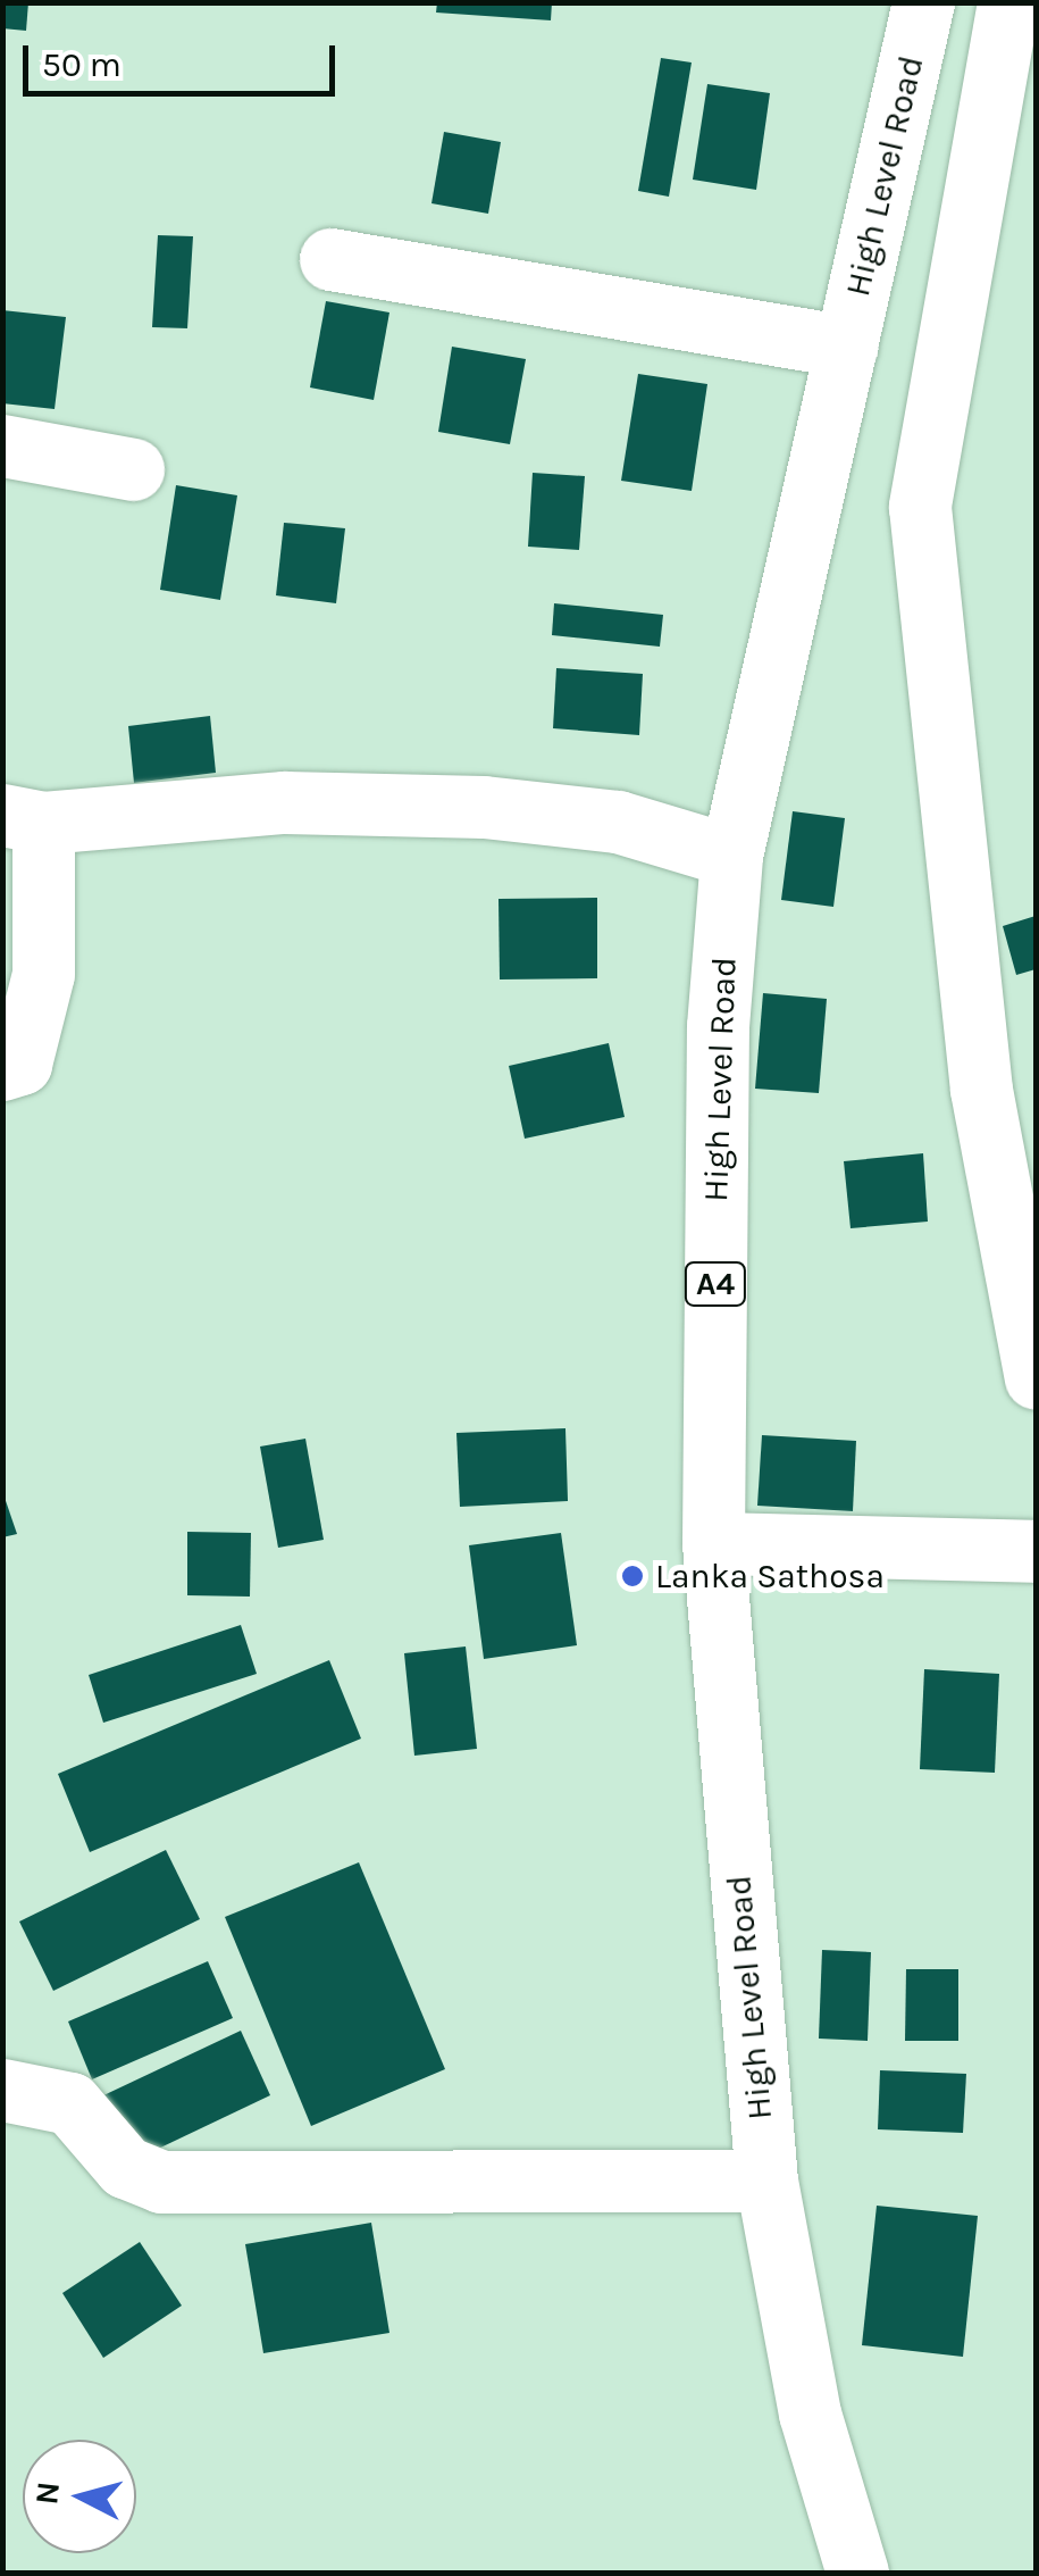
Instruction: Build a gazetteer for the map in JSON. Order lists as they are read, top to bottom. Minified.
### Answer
{"streets":{"main road":["High Level Road","A4"]},"places":["Lanka Sathosa"],"scale_bar":"50 m","north":"left"}
